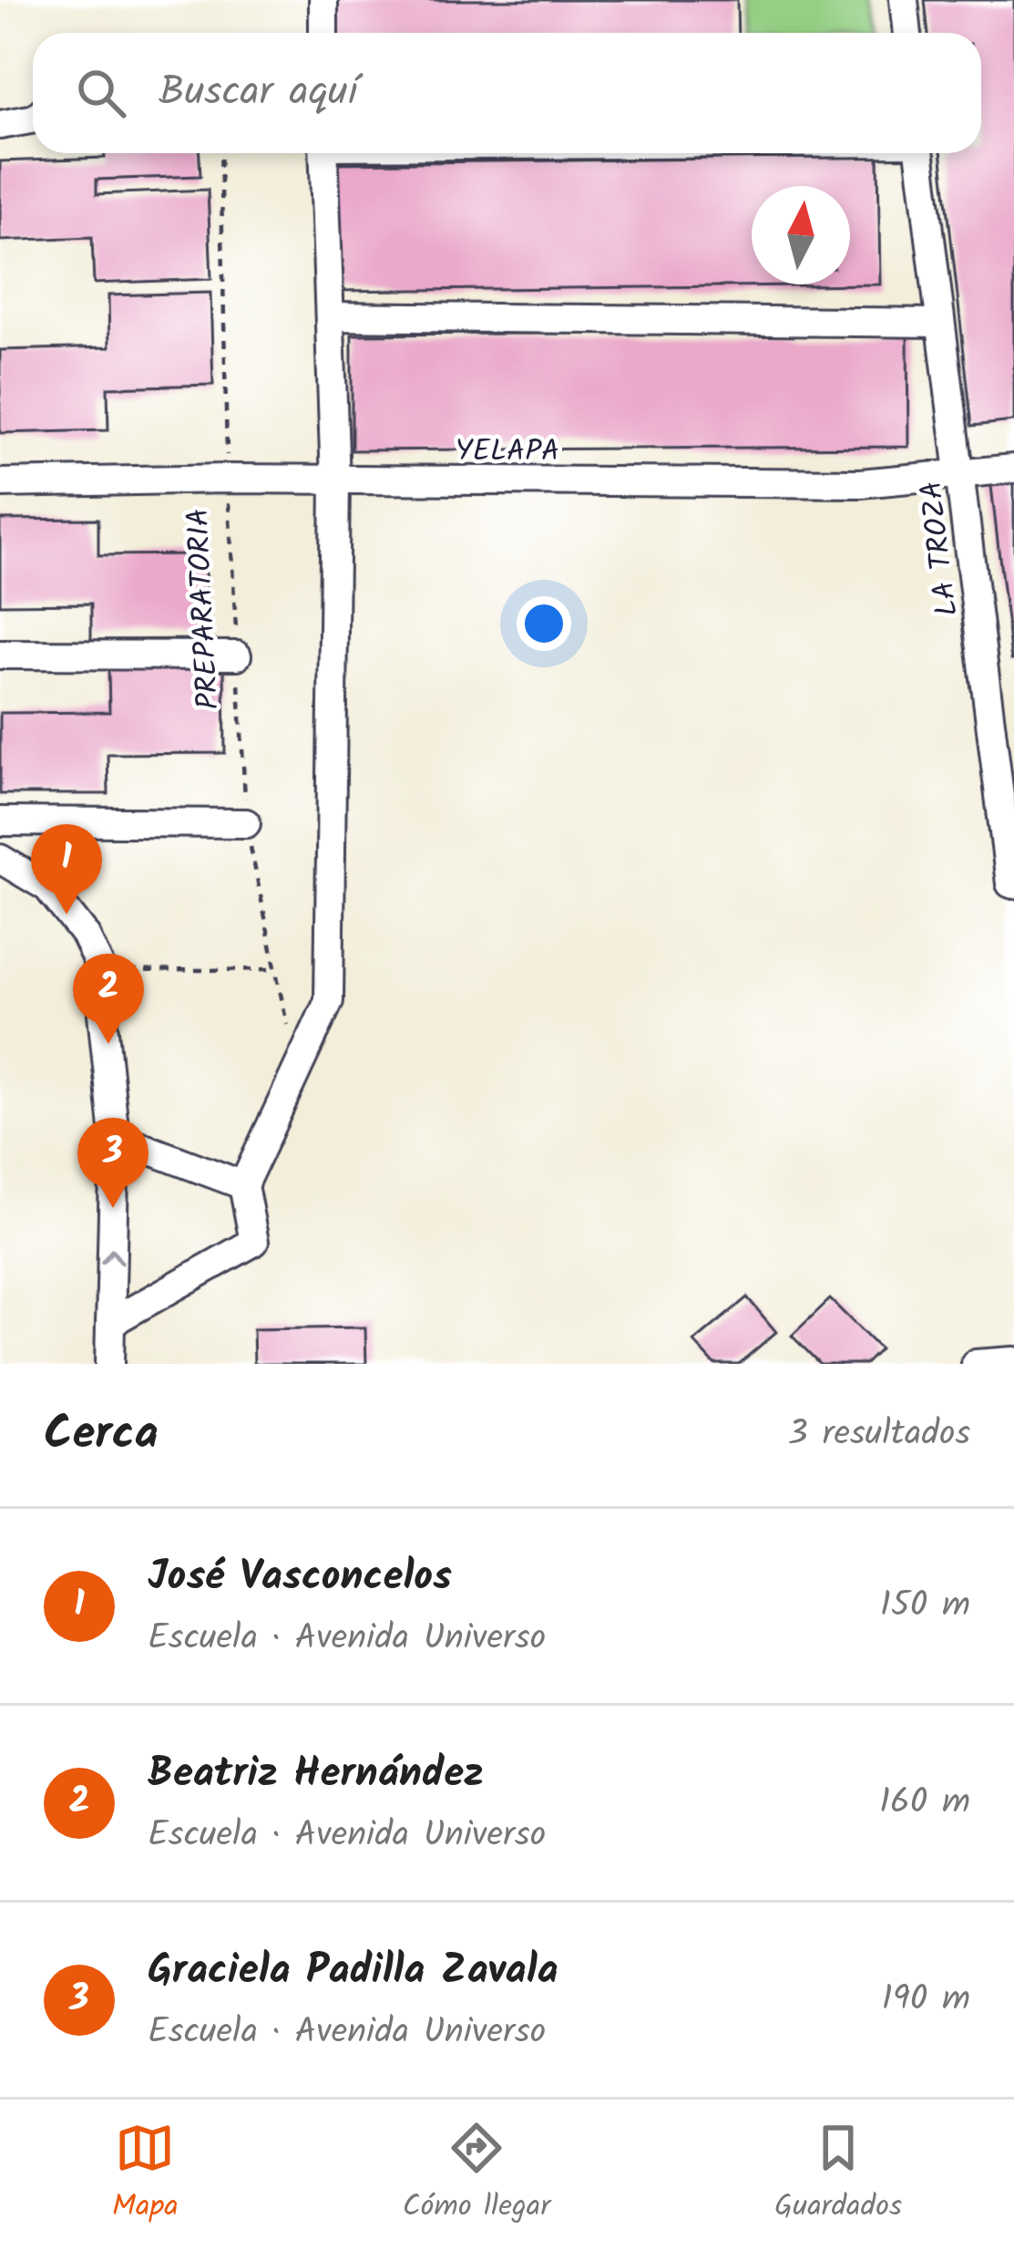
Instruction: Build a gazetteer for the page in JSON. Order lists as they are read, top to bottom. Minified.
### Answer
{"streets":{"street":["YELAPA","LA TROZA"],"path":["PREPARATORIA"]},"crossings":[["YELAPA","LA TROZA"],["YELAPA","PREPARATORIA"]],"north":"top","page":{"search":"Buscar aquí","pins":["1","2","3"],"heading":["Cerca","3 resultados"],"list":[{"mark":"1","name":"José Vasconcelos","note":"Escuela · Avenida Universo","value":"150 m"},{"mark":"2","name":"Beatriz Hernández","note":"Escuela · Avenida Universo","value":"160 m"},{"mark":"3","name":"Graciela Padilla Zavala","note":"Escuela · Avenida Universo","value":"190 m"}],"nav":["Mapa","Cómo llegar","Guardados"]}}
